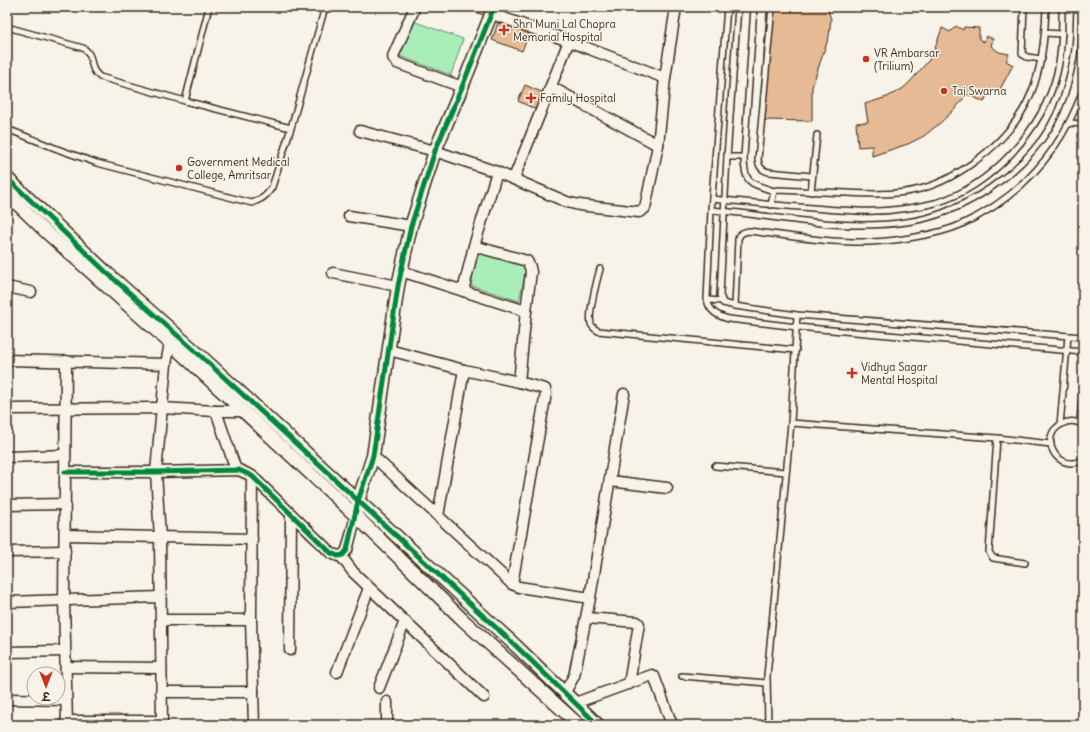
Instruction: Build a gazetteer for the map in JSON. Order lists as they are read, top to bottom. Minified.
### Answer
{"places":{"health":["Shri Muni Lal Chopra Memorial Hospital","Family Hospital","Vidhya Sagar Mental Hospital"],"other":["VR Ambarsar (Trilium)","Taj Swarna","Government Medical College, Amritsar"]},"north":"bottom"}
